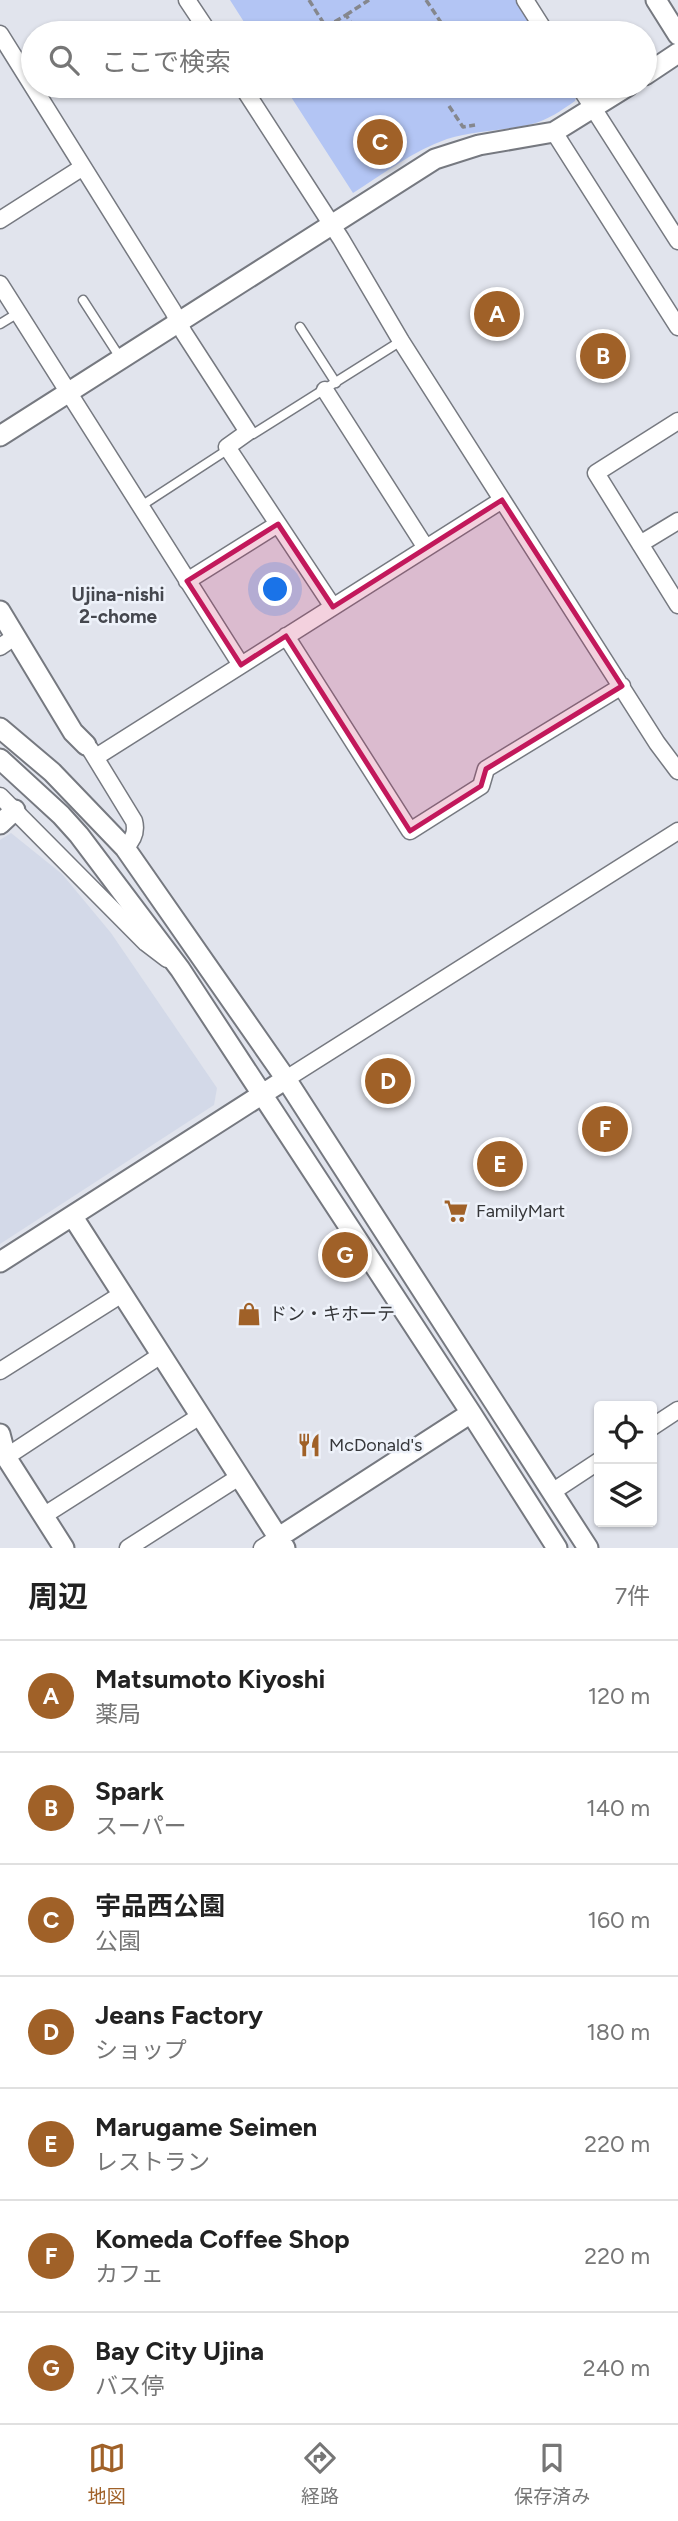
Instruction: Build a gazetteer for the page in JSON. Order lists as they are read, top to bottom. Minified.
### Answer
{"districts":["Ujina-nishi 2-chome"],"places":{"supermarket":["FamilyMart"],"shop":["ドン・キホーテ"],"restaurant":["McDonald's"]},"page":{"search":"ここで検索","pins":["C","A","B","D","F","E","G"],"heading":["周辺","7件"],"list":[{"mark":"A","name":"Matsumoto Kiyoshi","note":"薬局","value":"120 m"},{"mark":"B","name":"Spark","note":"スーパー","value":"140 m"},{"mark":"C","name":"宇品西公園","note":"公園","value":"160 m"},{"mark":"D","name":"Jeans Factory","note":"ショップ","value":"180 m"},{"mark":"E","name":"Marugame Seimen","note":"レストラン","value":"220 m"},{"mark":"F","name":"Komeda Coffee Shop","note":"カフェ","value":"220 m"},{"mark":"G","name":"Bay City Ujina","note":"バス停","value":"240 m"}],"nav":["地図","経路","保存済み"]}}
